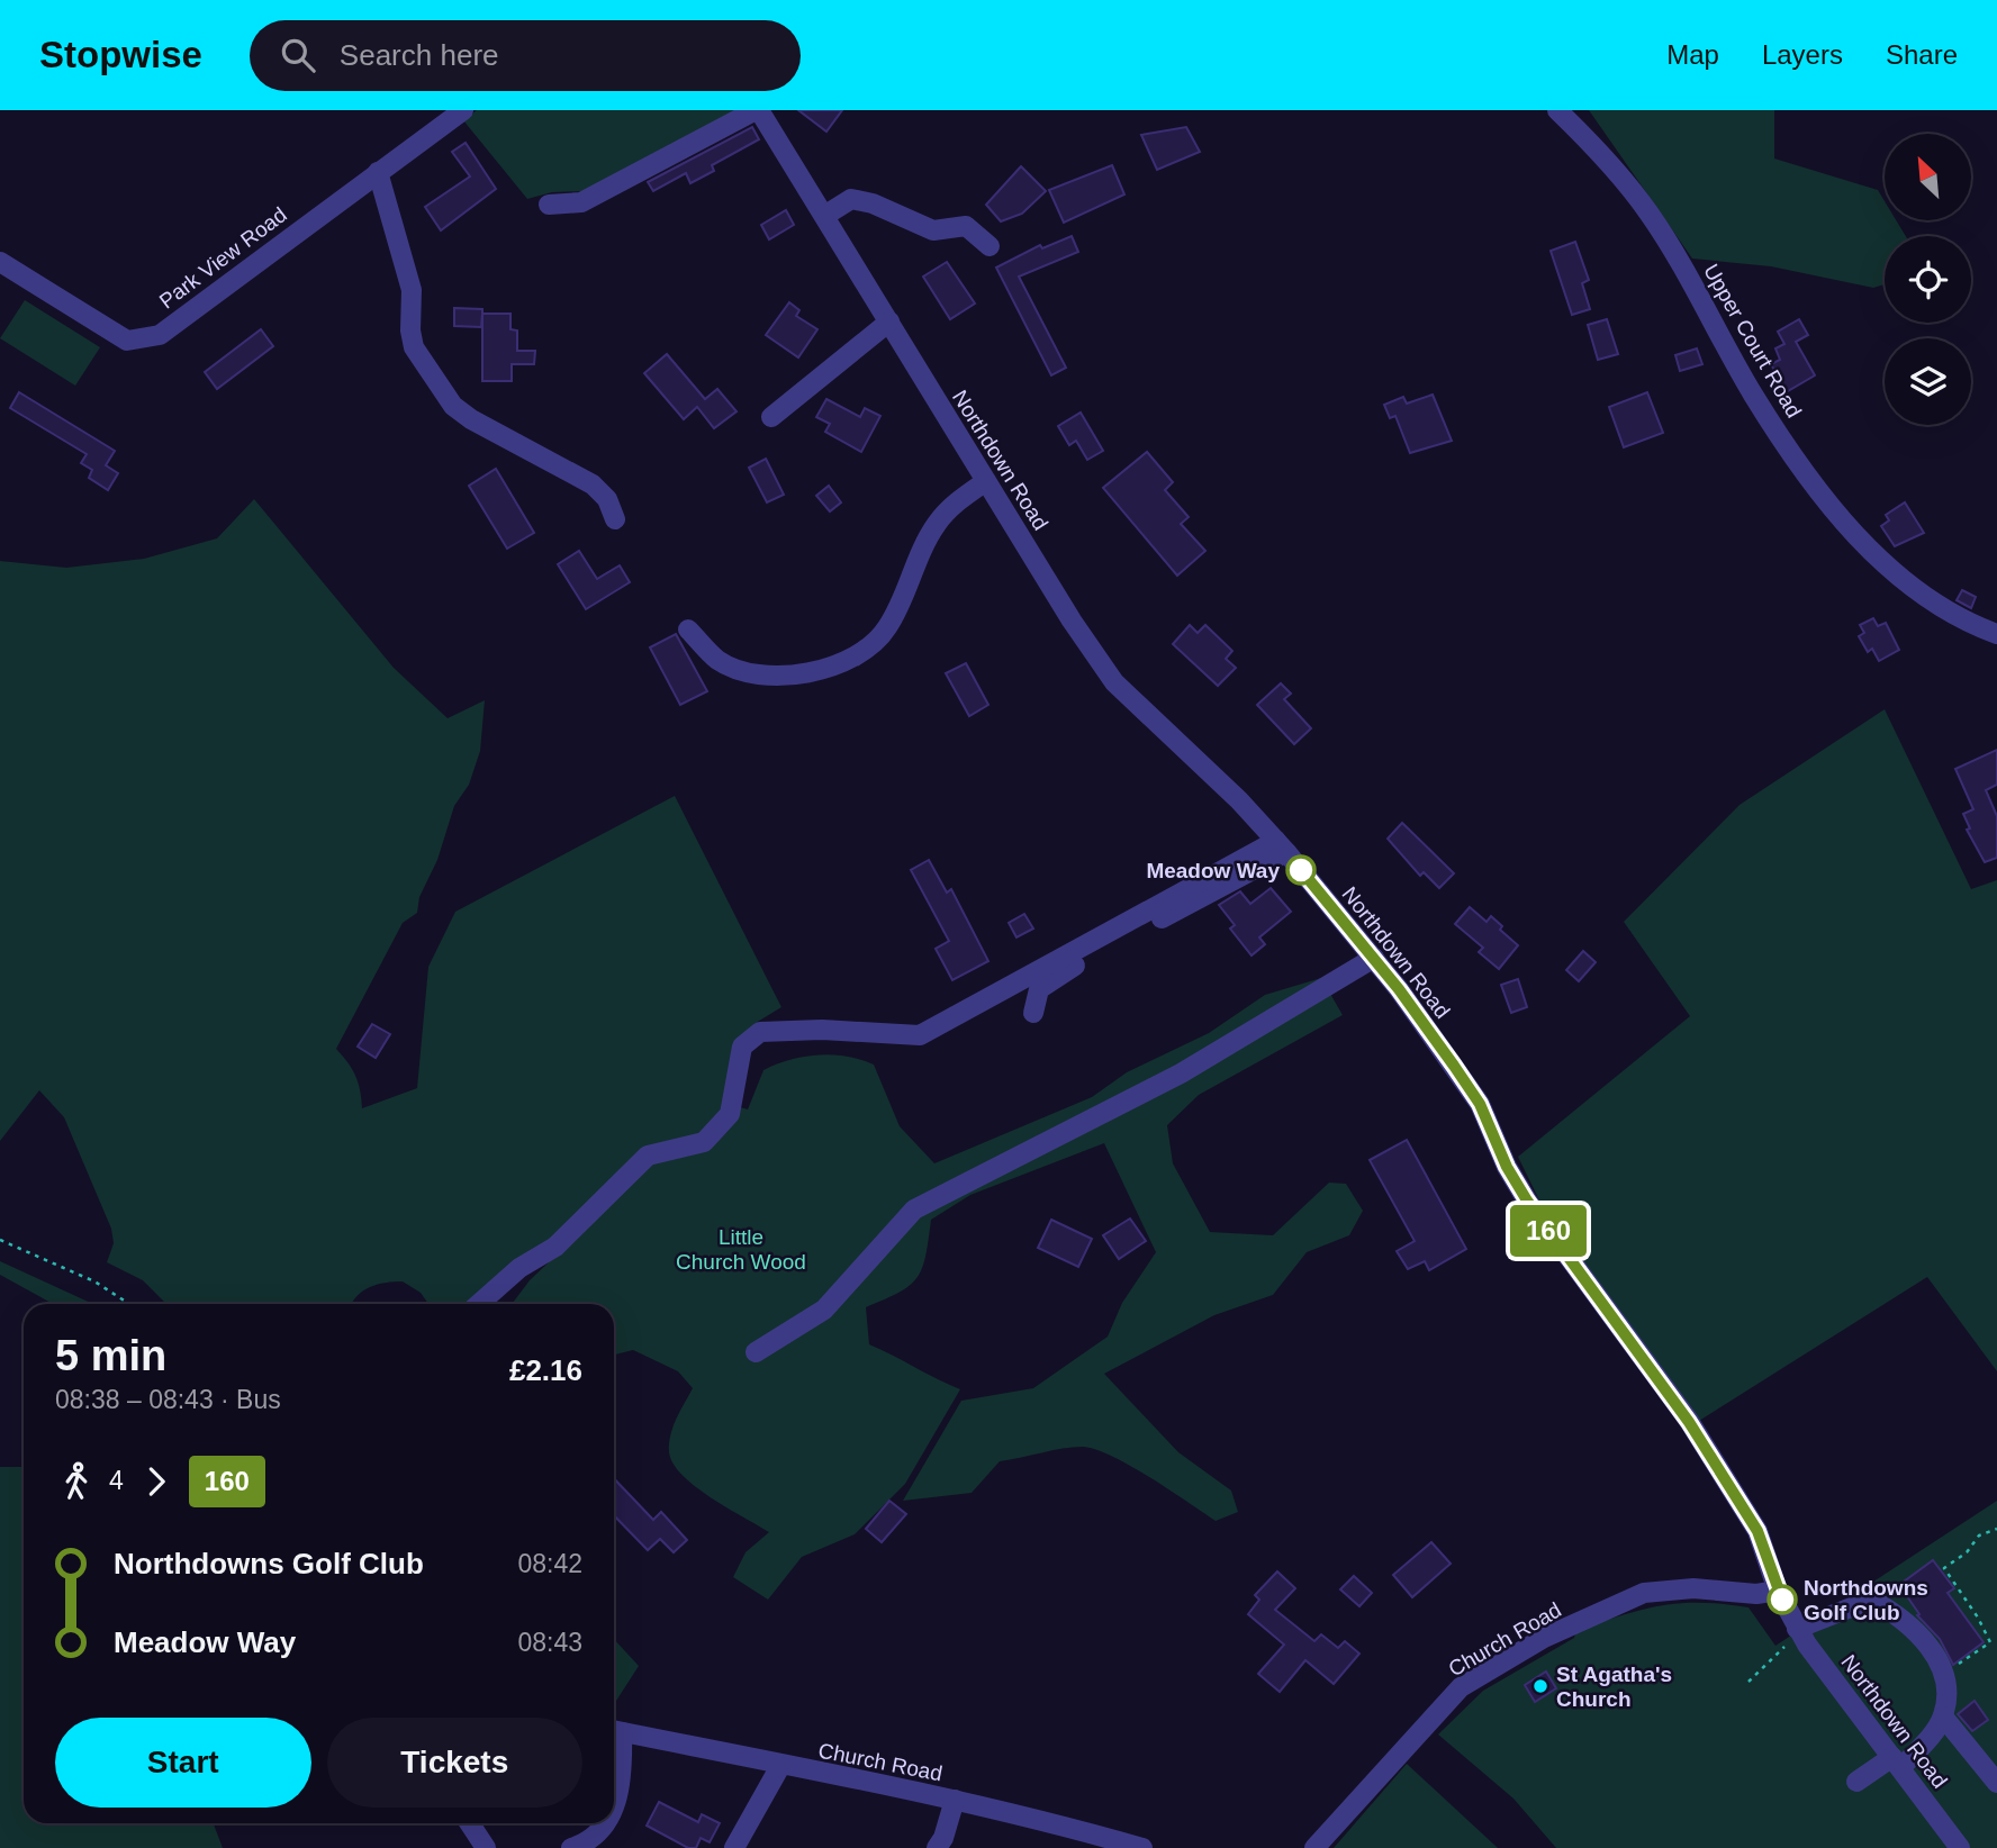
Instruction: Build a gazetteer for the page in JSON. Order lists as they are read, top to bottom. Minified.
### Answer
{"streets":{"street":["Park View Road","Upper Court Road","Northdown Road","Church Road"]},"crossings":[["Northdown Road","Church Road"]],"parks":["Little Church Wood"],"places":["Meadow Way","Northdowns Golf Club","St Agatha's Church"],"lines":["bus line 160"],"north":"top left","page":{"header":"Stopwise","search":"Search here","nav":["Map","Layers","Share"],"on_map":"160","heading":["5 min","08:38 – 08:43 · Bus","£2.16"],"legs":["4","160"],"list":[{"name":"Northdowns Golf Club","value":"08:42"},{"name":"Meadow Way","value":"08:43"}],"buttons":["Start","Tickets"]}}
